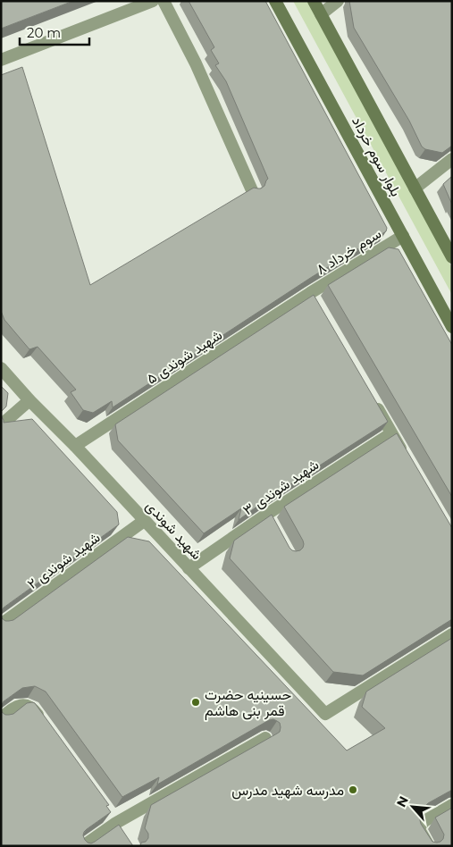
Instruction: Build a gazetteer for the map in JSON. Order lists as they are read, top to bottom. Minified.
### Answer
{"streets":{"main road":["بلوار سوم خرداد"],"street":["سوم خرداد ۸","شهید شوندی ۵","شهید شوندی ۳","شهید شوندی","شهید شوندی ۲"]},"crossings":[["بلوار سوم خرداد","سوم خرداد ۸"],["سوم خرداد ۸","شهید شوندی ۵"],["شهید شوندی ۵","شهید شوندی"],["شهید شوندی ۳","شهید شوندی"],["شهید شوندی","شهید شوندی ۲"]],"places":["حسینیه حضرت قمر بنی هاشم","مدرسه شهید مدرس"],"scale_bar":"20 m","north":"top left"}
